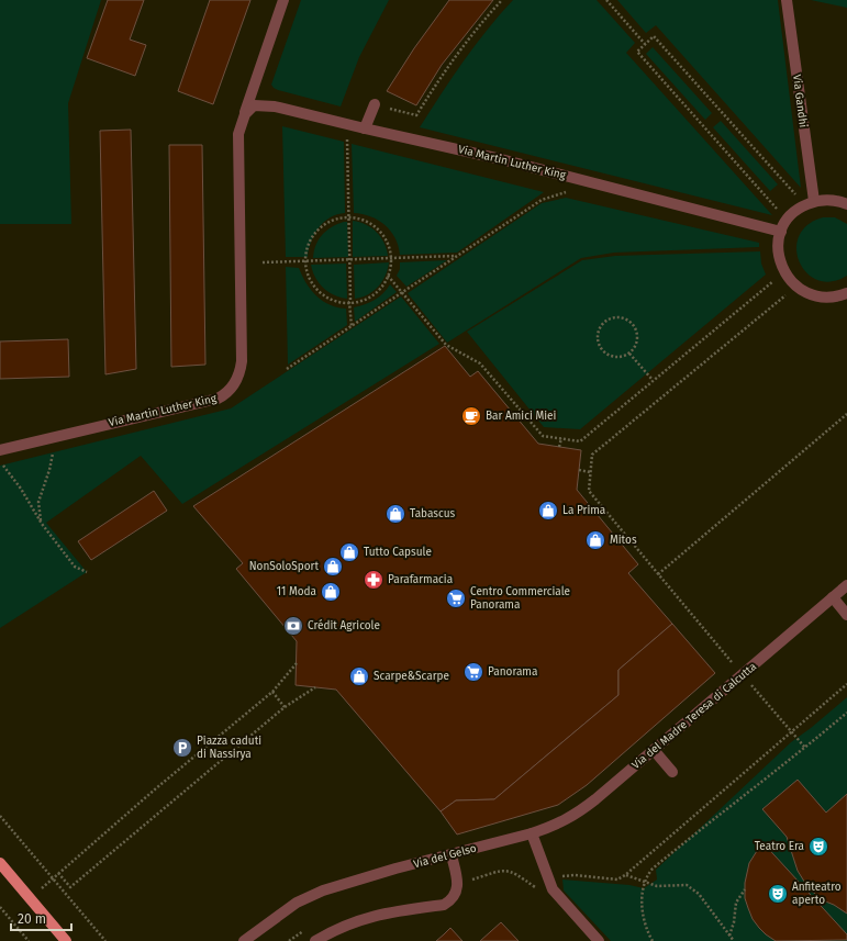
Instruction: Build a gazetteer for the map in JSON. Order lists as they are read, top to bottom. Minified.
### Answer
{"streets":{"street":["Via Gandhi","Via Martin Luther King","Via del Madre Teresa di Calcutta","Via del Gelso"]},"crossings":[["Via del Madre Teresa di Calcutta","Via del Gelso"]],"places":{"cafe":["Bar Amici Miei"],"shop":["La Prima","Tabascus","Mitos","Tutto Capsule","NonSoloSport","11 Moda","Scarpe&Scarpe"],"pharmacy":["Parafarmacia"],"supermarket":["Centro Commerciale Panorama","Panorama"],"bank":["Crédit Agricole"],"parking":["Piazza caduti di Nassirya"],"theatre":["Teatro Era","Anfiteatro aperto"]},"scale_bar":"20 m"}
